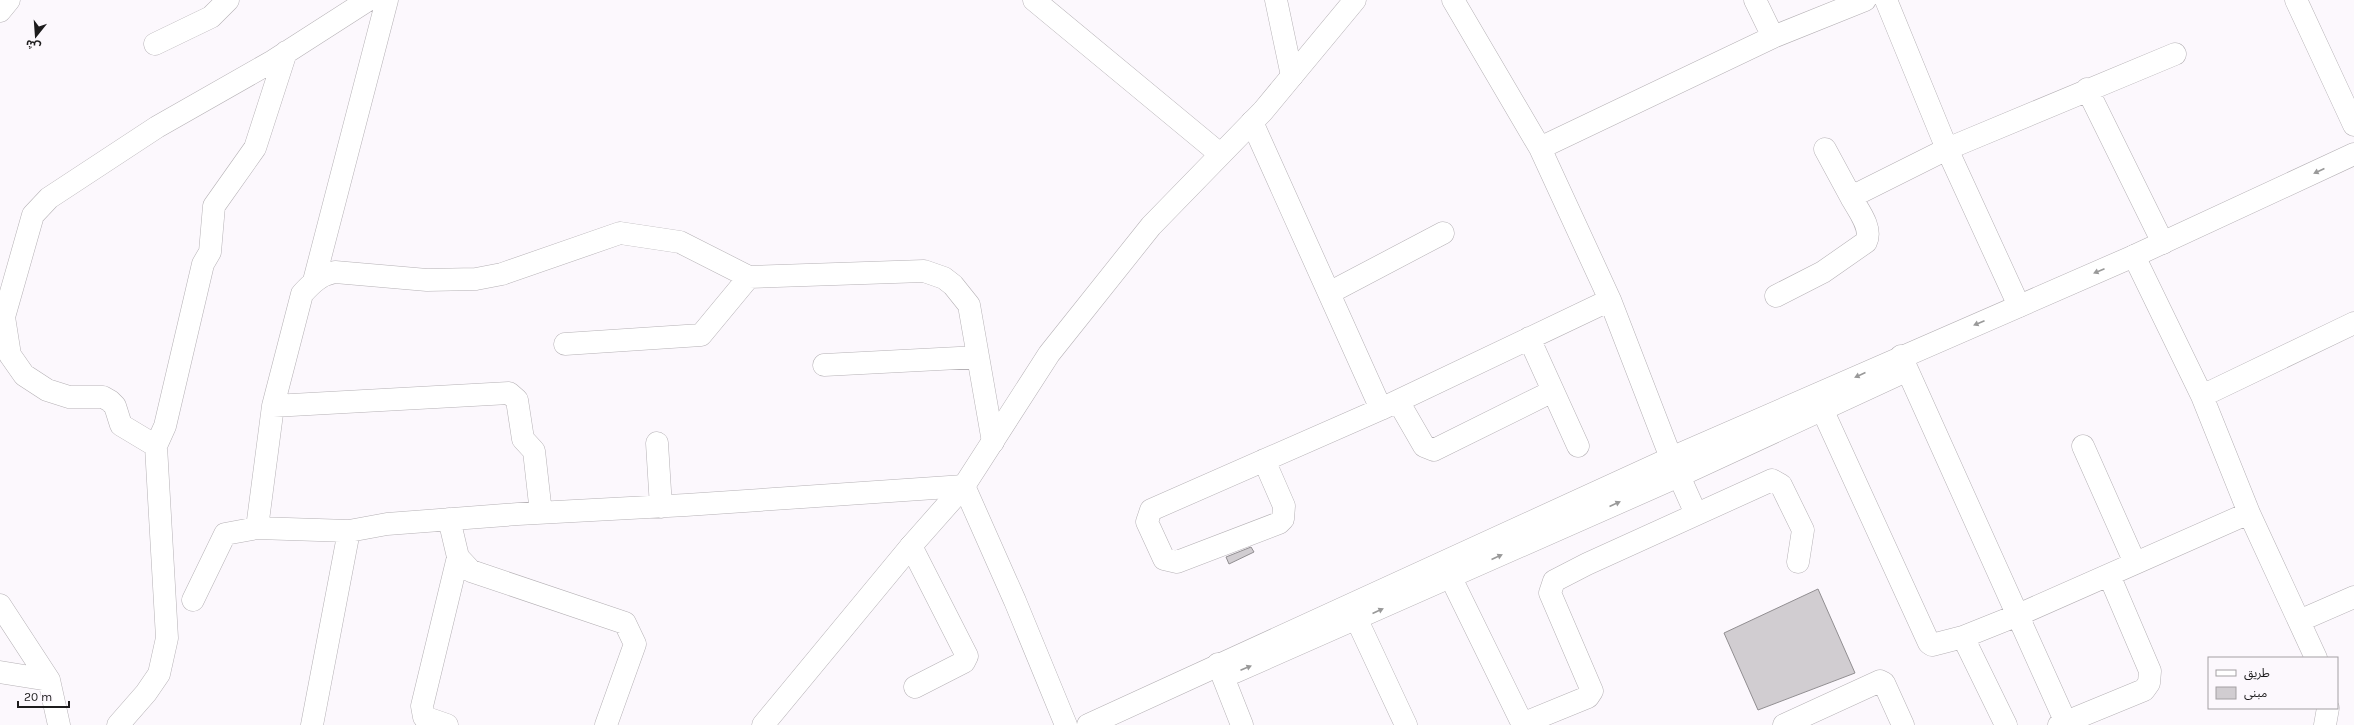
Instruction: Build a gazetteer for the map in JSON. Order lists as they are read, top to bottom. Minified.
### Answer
{"legend":["طريق","مبنى"],"scale_bar":"20 m","north":"bottom"}
